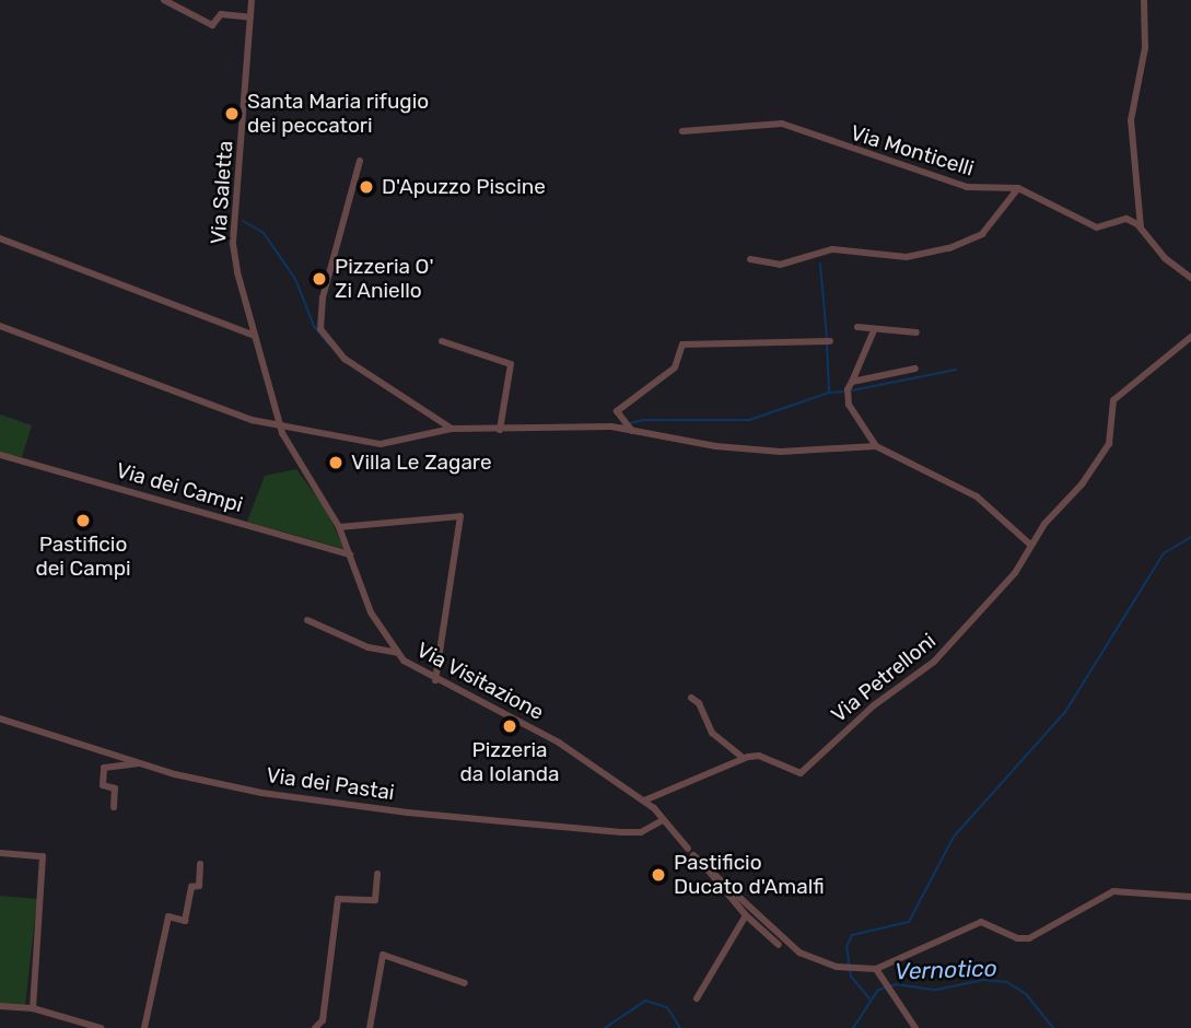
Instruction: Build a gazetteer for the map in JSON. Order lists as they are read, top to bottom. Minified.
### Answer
{"streets":{"street":["Via Monticelli","Via Saletta","Via dei Campi","Via Petrelloni","Via Visitazione","Via dei Pastai"]},"crossings":[["Via Saletta","Via Visitazione"],["Via dei Campi","Via Visitazione"],["Via Visitazione","Via dei Pastai"]],"water":["Vernotico"],"places":["Santa Maria rifugio dei peccatori","D'Apuzzo Piscine","Pizzeria O' Zi Aniello","Villa Le Zagare","Pastificio dei Campi","Pizzeria da Iolanda","Pastificio Ducato d'Amalfi"]}
